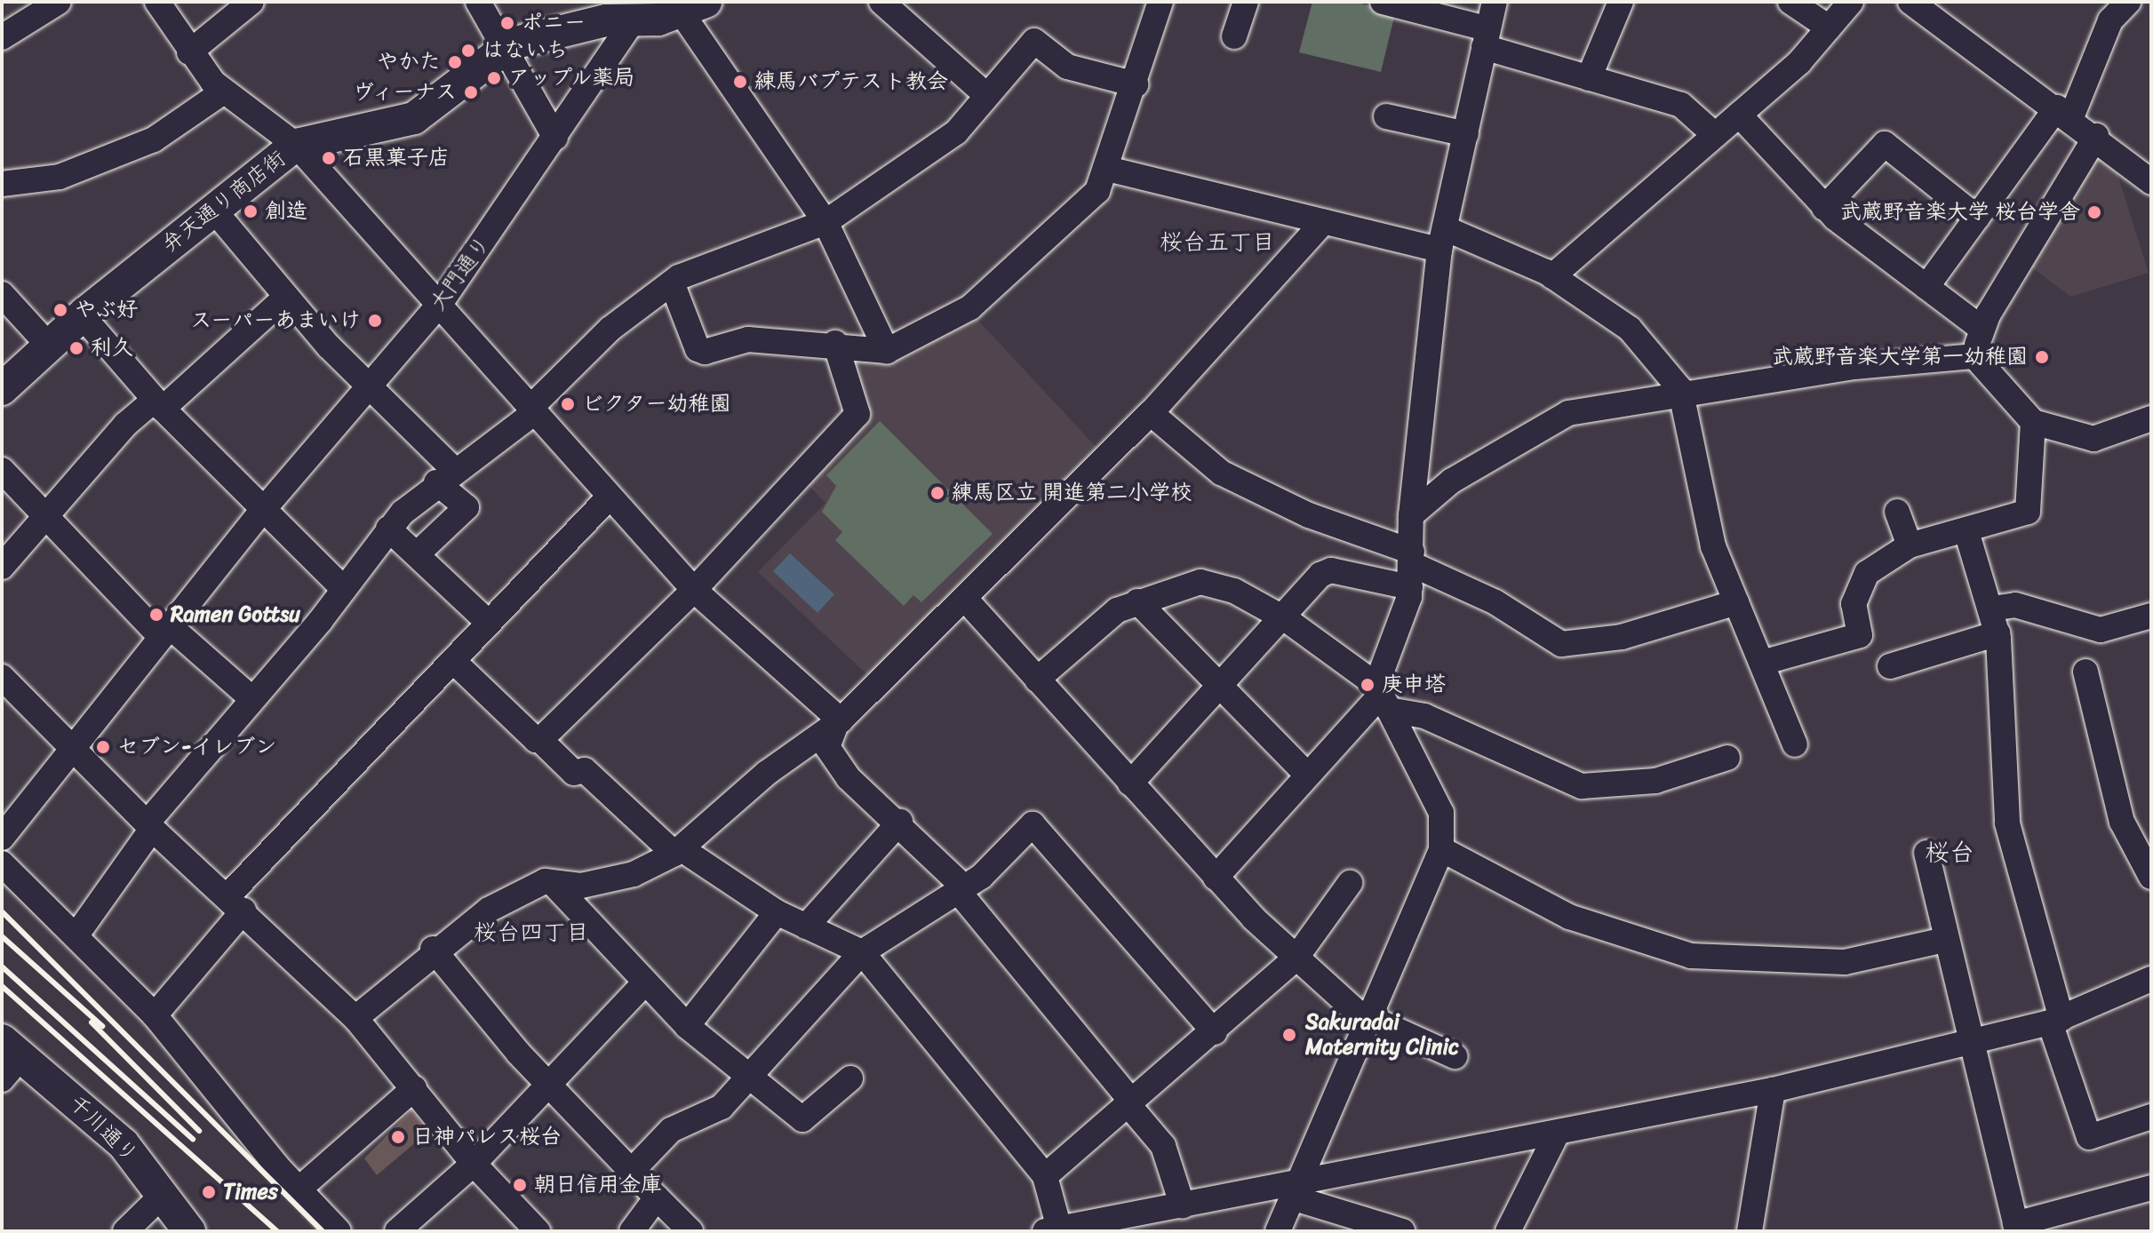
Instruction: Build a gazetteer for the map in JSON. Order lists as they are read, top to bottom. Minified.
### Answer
{"streets":{"main road":["弁天通り商店街","千川通り"],"street":["大門通り"]},"crossings":[["弁天通り商店街","大門通り"]],"districts":["桜台五丁目","桜台","桜台四丁目"],"places":["ポニー","はないち","やかた","アップル薬局","練馬バプテスト教会","ヴィーナス","石黒菓子店","創造","武蔵野音楽大学 桜台学舎","やぶ好","スーパーあまいけ","利久","武蔵野音楽大学第一幼稚園","ビクター幼稚園","練馬区立 開進第二小学校","Ramen Gottsu","庚申塔","セブン-イレブン","Sakuradai Maternity Clinic","日神パレス桜台","朝日信用金庫","Times"]}
